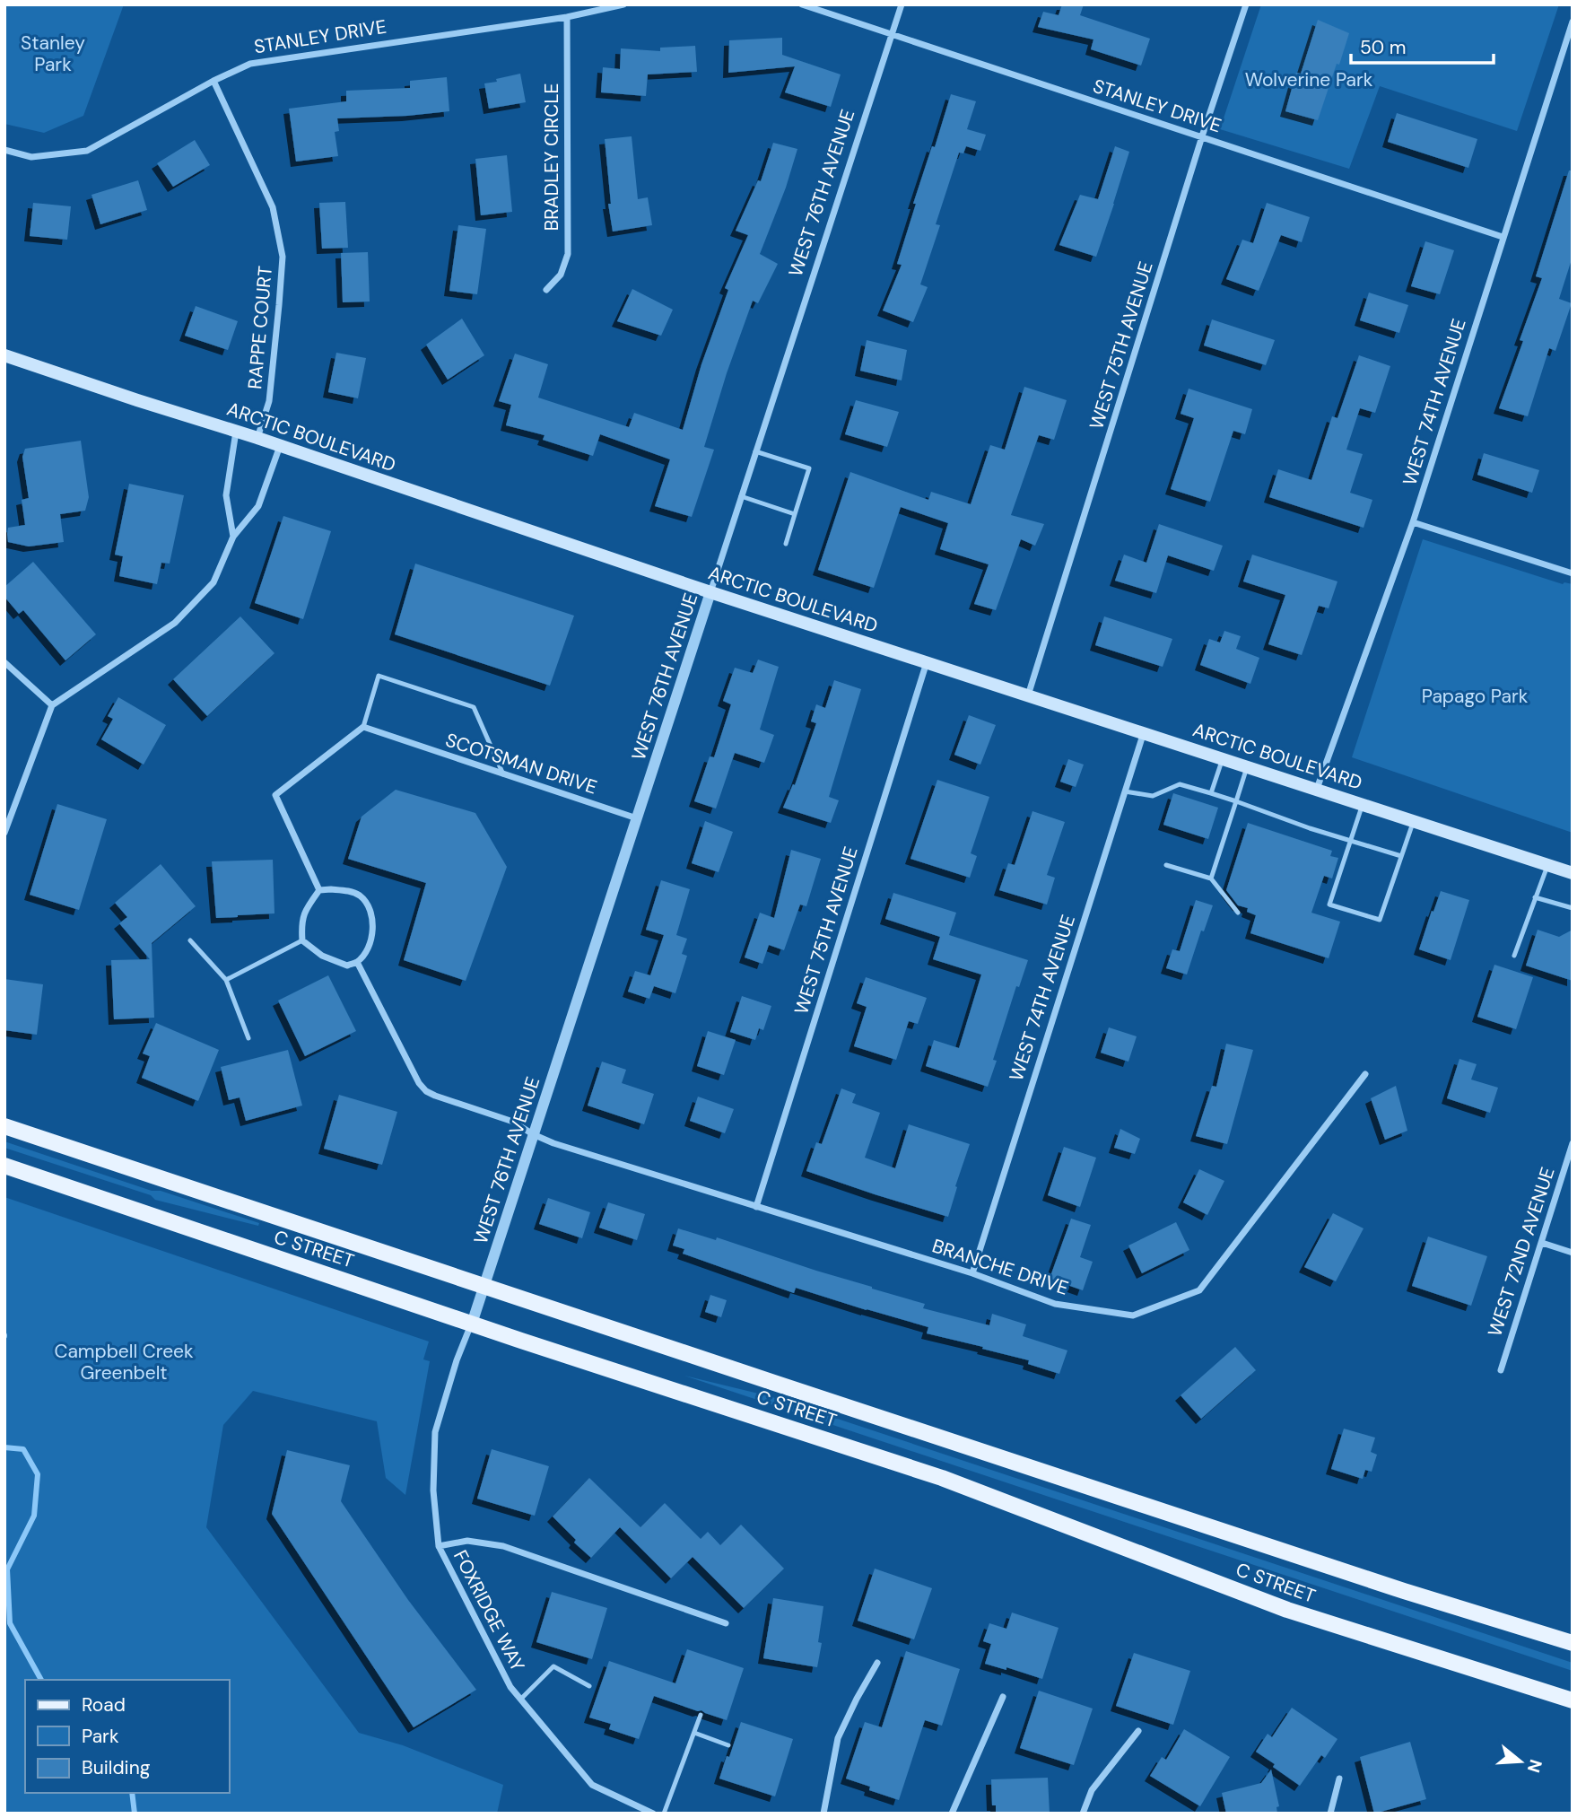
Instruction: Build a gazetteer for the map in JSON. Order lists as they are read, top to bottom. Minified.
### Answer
{"streets":{"main road":["ARCTIC BOULEVARD","C STREET"],"street":["STANLEY DRIVE","BRADLEY CIRCLE","WEST 76TH AVENUE","RAPPE COURT","WEST 75TH AVENUE","WEST 74TH AVENUE","SCOTSMAN DRIVE","WEST 72ND AVENUE","BRANCHE DRIVE","FOXRIDGE WAY"]},"crossings":[["STANLEY DRIVE","BRADLEY CIRCLE"],["STANLEY DRIVE","WEST 76TH AVENUE"],["STANLEY DRIVE","RAPPE COURT"],["STANLEY DRIVE","WEST 75TH AVENUE"],["STANLEY DRIVE","WEST 74TH AVENUE"],["WEST 76TH AVENUE","ARCTIC BOULEVARD"],["WEST 76TH AVENUE","SCOTSMAN DRIVE"],["WEST 76TH AVENUE","C STREET"],["WEST 76TH AVENUE","BRANCHE DRIVE"],["WEST 76TH AVENUE","FOXRIDGE WAY"],["RAPPE COURT","ARCTIC BOULEVARD"],["WEST 75TH AVENUE","ARCTIC BOULEVARD"],["WEST 75TH AVENUE","BRANCHE DRIVE"],["WEST 74TH AVENUE","ARCTIC BOULEVARD"],["WEST 74TH AVENUE","BRANCHE DRIVE"],["C STREET","FOXRIDGE WAY"]],"parks":["Stanley Park","Wolverine Park","Papago Park","Campbell Creek Greenbelt"],"legend":["Road","Park","Building"],"scale_bar":"50 m","north":"right"}
